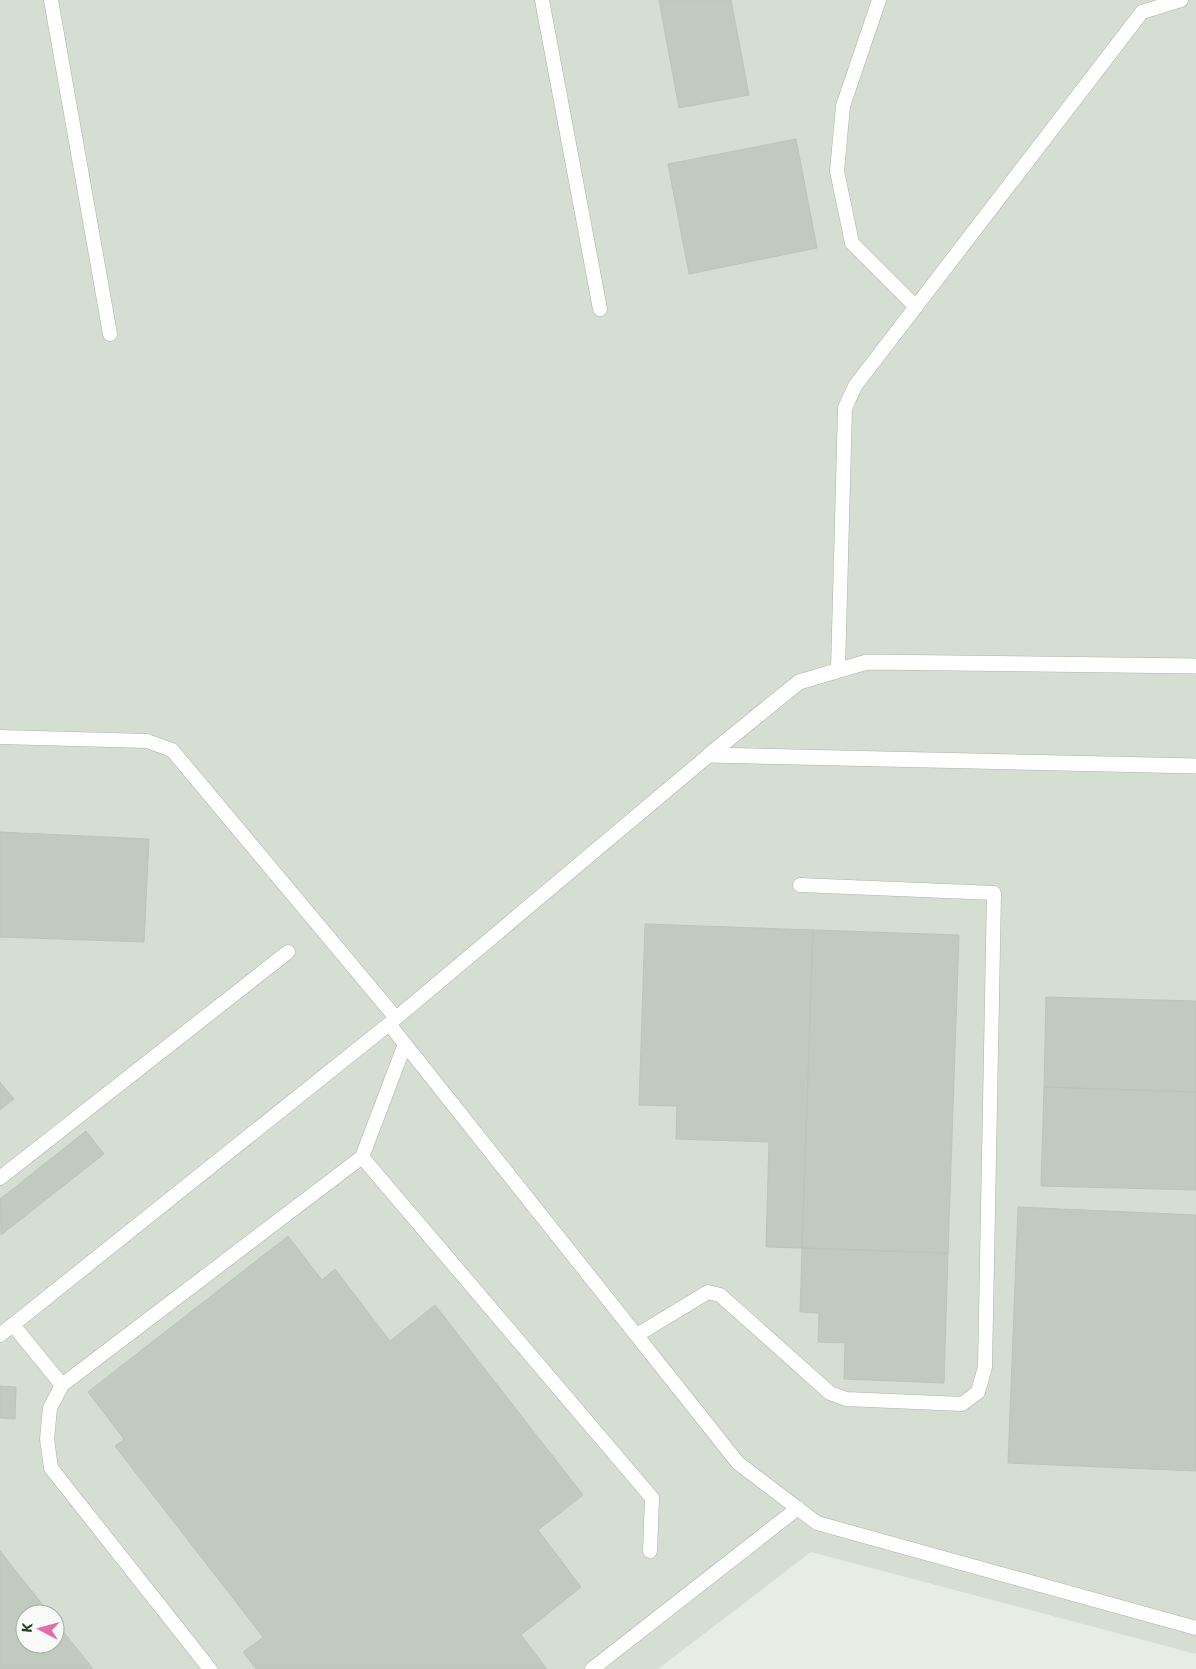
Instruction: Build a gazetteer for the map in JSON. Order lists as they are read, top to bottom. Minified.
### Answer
{"north":"left"}
